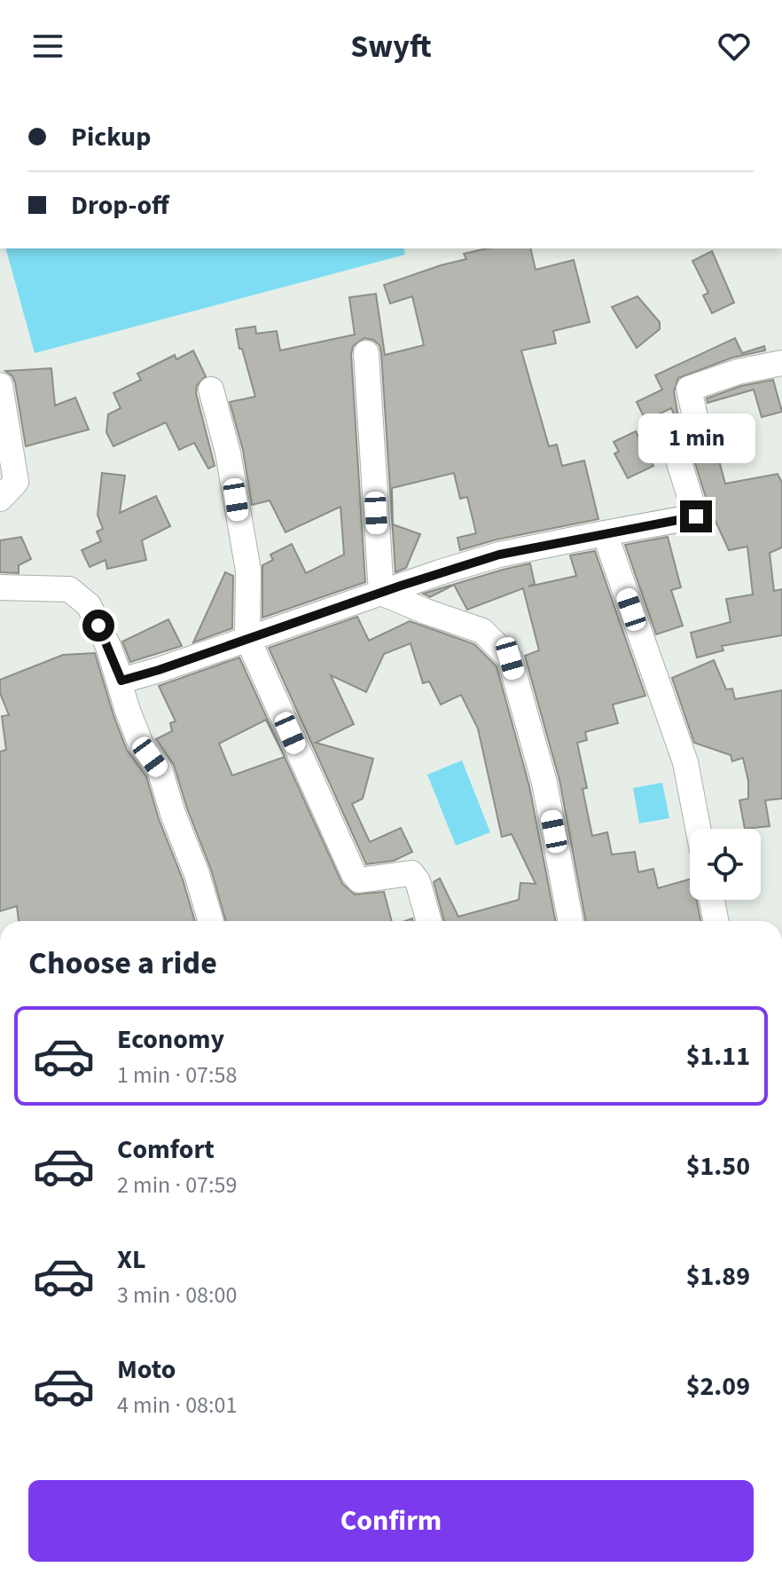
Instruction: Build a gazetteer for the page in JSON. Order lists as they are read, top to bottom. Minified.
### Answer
{"page":{"header":"Swyft","banner":["Pickup","Drop-off"],"bubble":"1 min","heading":"Choose a ride","list":[{"name":"Economy","note":"1 min · 07:58","value":"$1.11"},{"name":"Comfort","note":"2 min · 07:59","value":"$1.50"},{"name":"XL","note":"3 min · 08:00","value":"$1.89"},{"name":"Moto","note":"4 min · 08:01","value":"$2.09"}],"buttons":"Confirm"}}
